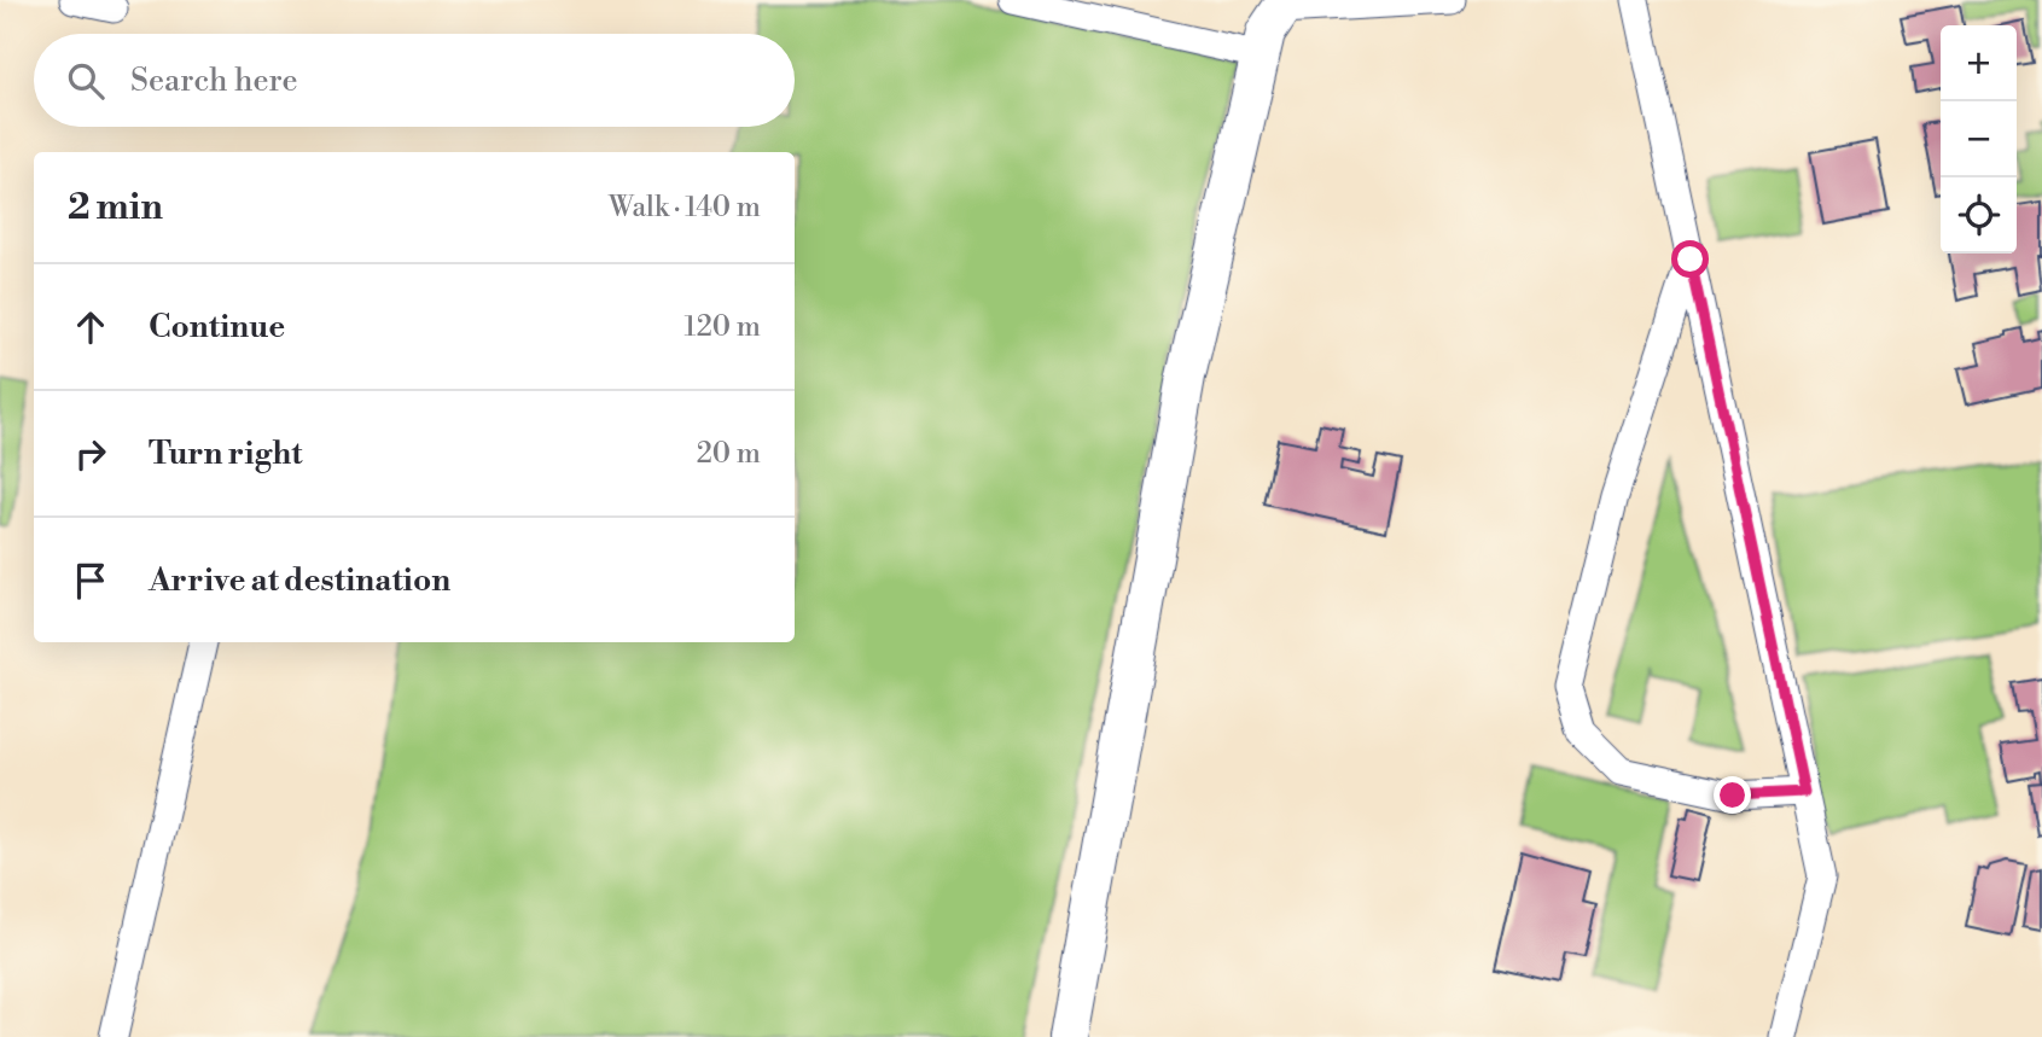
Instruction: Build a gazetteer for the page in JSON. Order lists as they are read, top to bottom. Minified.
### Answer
{"page":{"map_buttons":["+","−"],"search":"Search here","heading":["2 min","Walk · 140 m"],"list":[["Continue","120 m"],["Turn right","20 m"],"Arrive at destination"]}}
